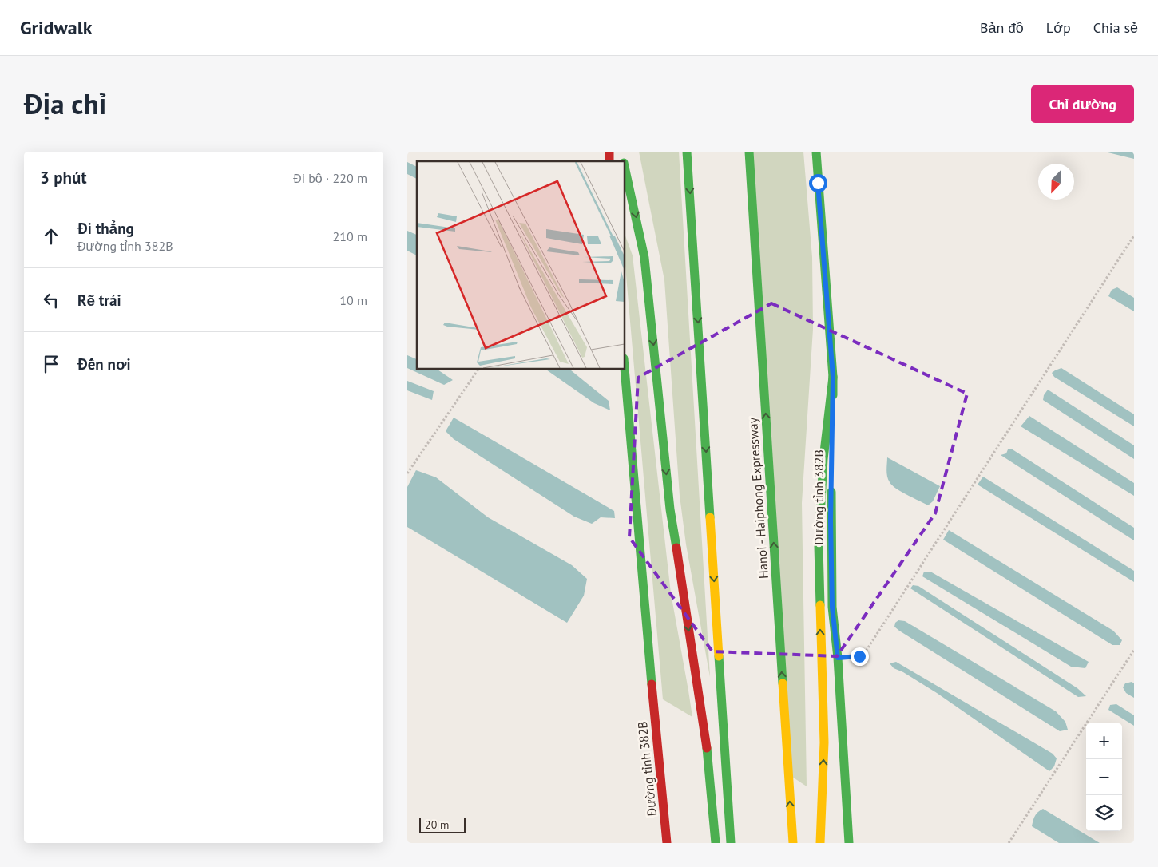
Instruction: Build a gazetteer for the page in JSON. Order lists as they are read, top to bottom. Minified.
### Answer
{"streets":{"main road":["Đường tỉnh 382B","Hanoi - Haiphong Expressway"]},"scale_bar":"20 m","north":"bottom left","page":{"header":"Gridwalk","nav":["Bản đồ","Lớp","Chia sẻ"],"title":"Địa chỉ","buttons":"Chỉ đường","heading":["3 phút","Đi bộ · 220 m"],"list":[["Đi thẳng","Đường tỉnh 382B","210 m"],["Rẽ trái","10 m"],"Đến nơi"],"map_buttons":["+","−"],"scale":"20 m"}}
